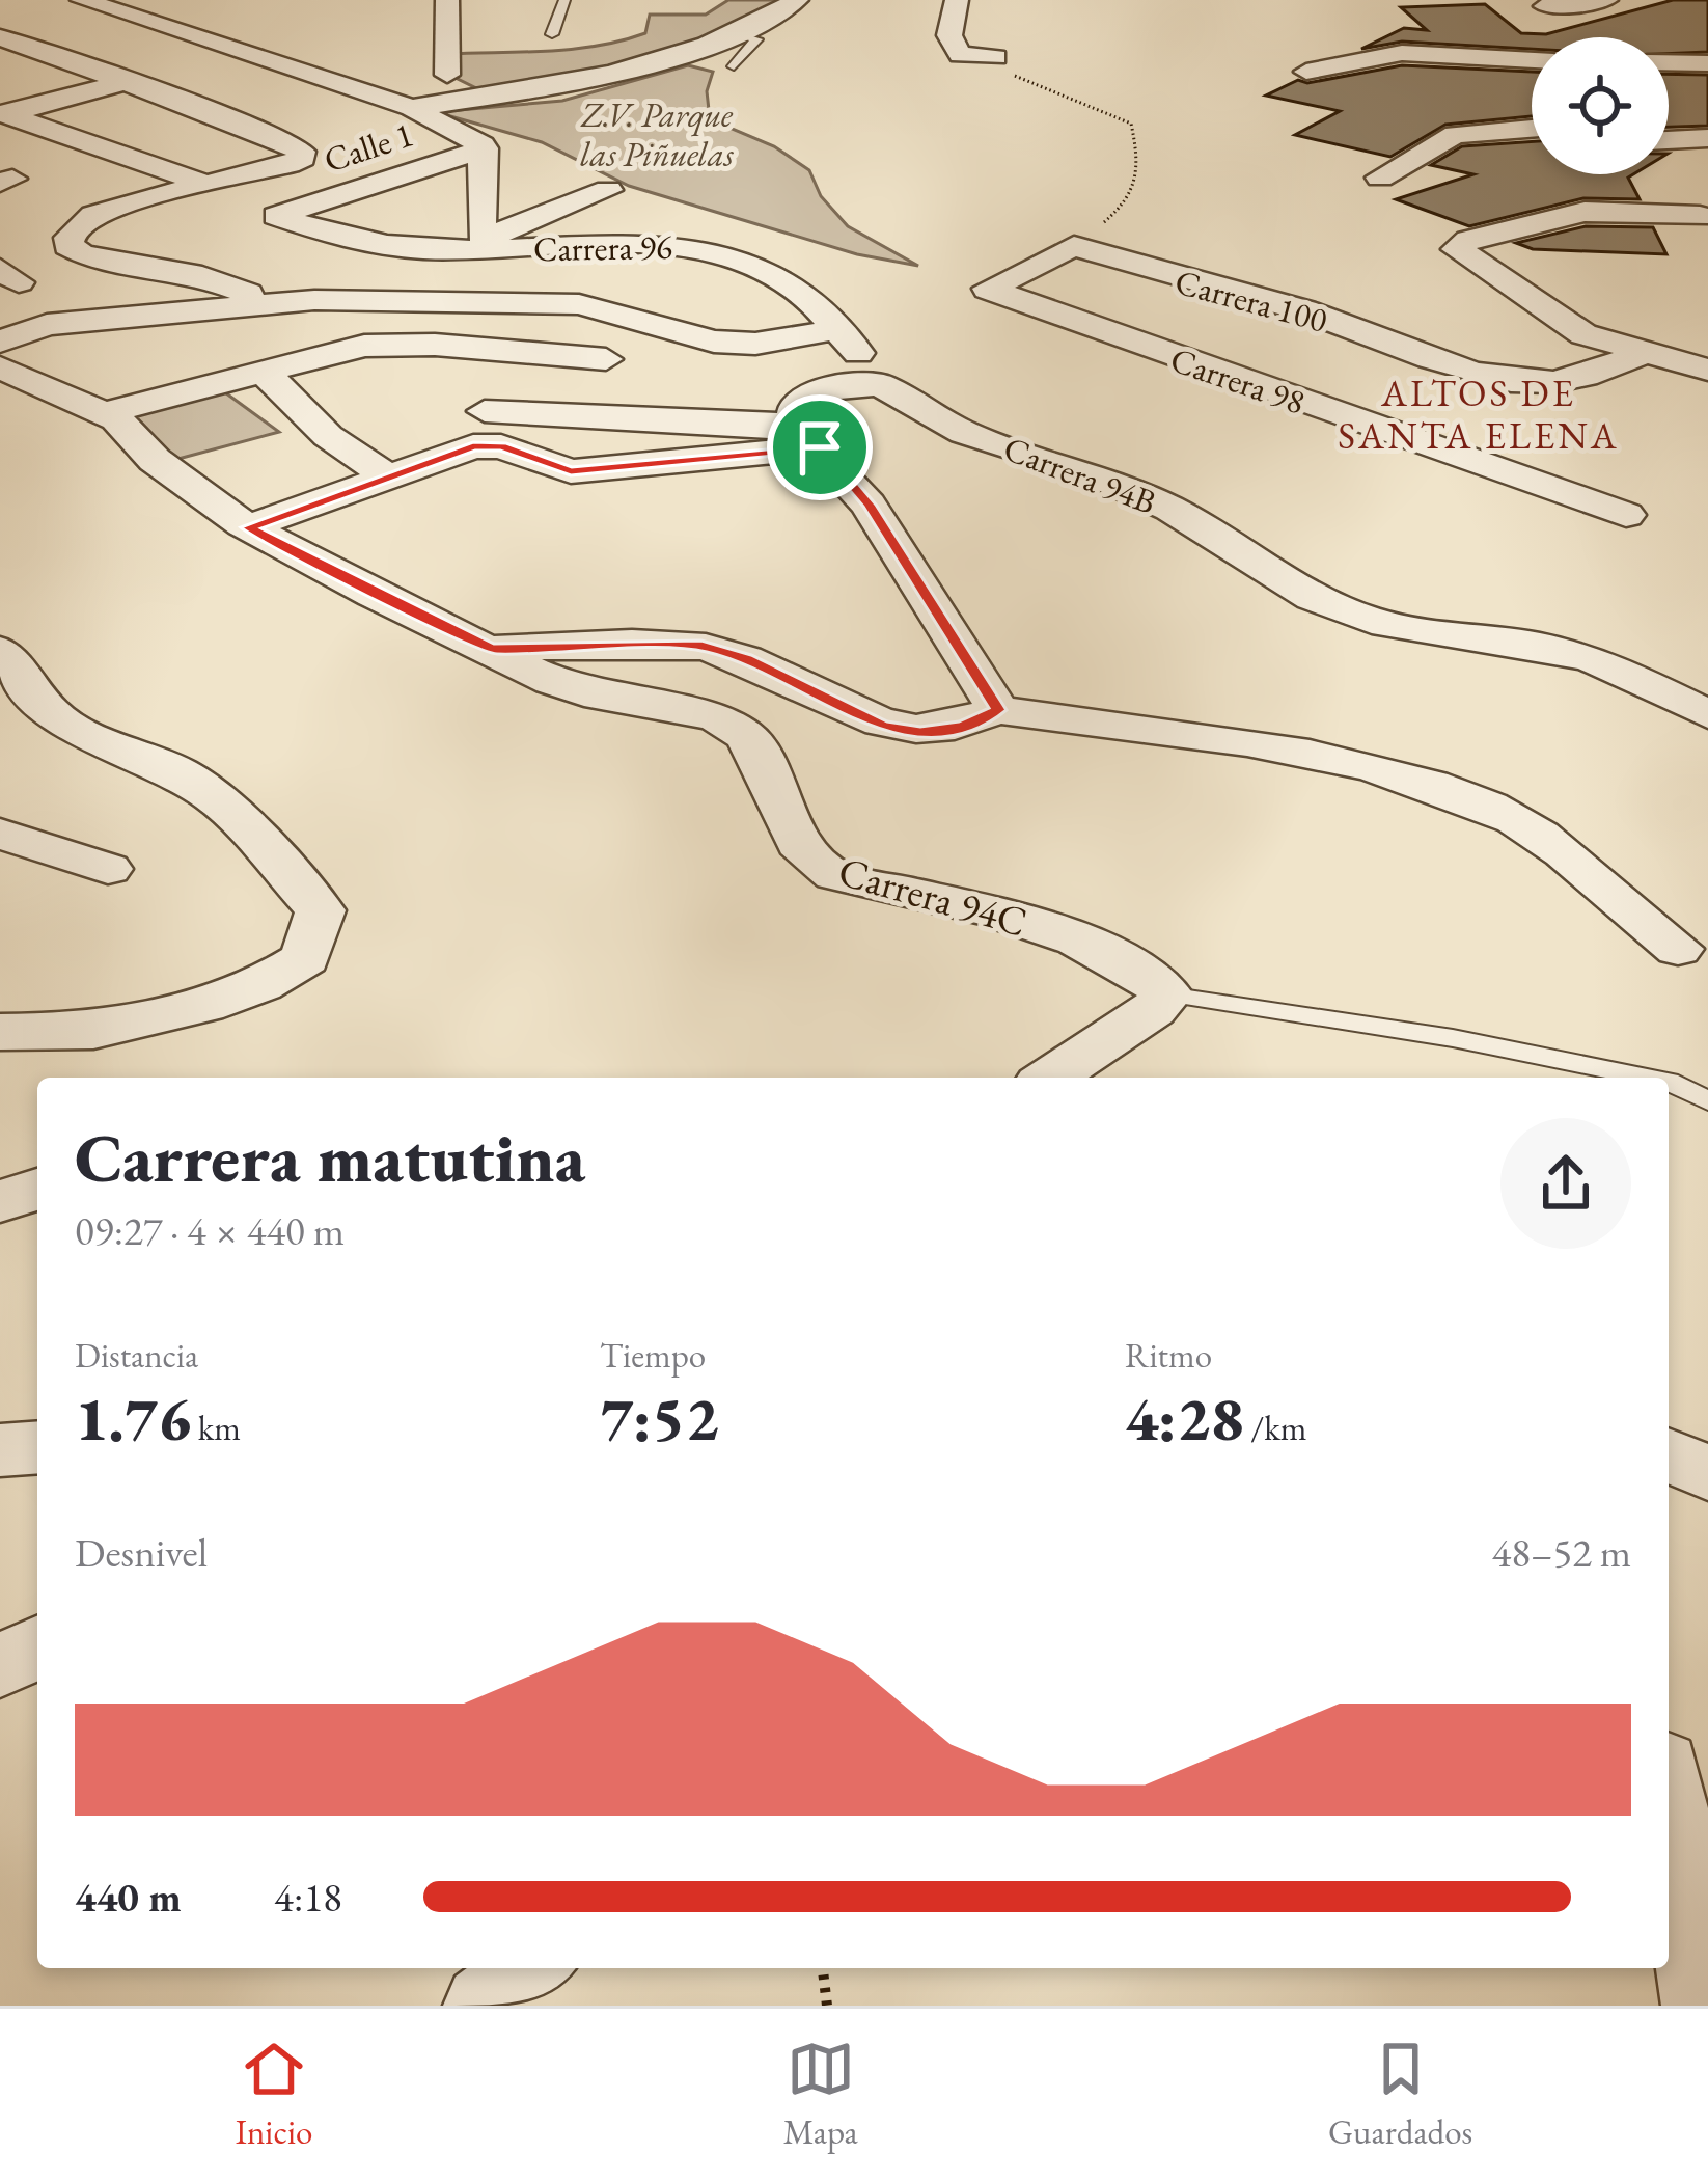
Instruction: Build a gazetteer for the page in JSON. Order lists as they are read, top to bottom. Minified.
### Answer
{"streets":{"street":["Calle 1","Carrera 96","Carrera 100","Carrera 98","Carrera 94B","Carrera 94C"]},"crossings":[["Calle 1","Carrera 96"],["Carrera 96","Carrera 94B"],["Carrera 100","Carrera 98"]],"districts":["ALTOS DE SANTA ELENA"],"parks":["Z.V. Parque las Piñuelas"],"page":{"heading":["Carrera matutina","09:27 · 4 × 440 m"],"stats":[["Distancia","1.76 km"],["Tiempo","7:52"],["Ritmo","4:28 /km"]],"chart":["Desnivel","48–52 m"],"list":[{"name":"440 m","note":"4:18"}],"tabs":["Inicio","Mapa","Guardados"]}}
